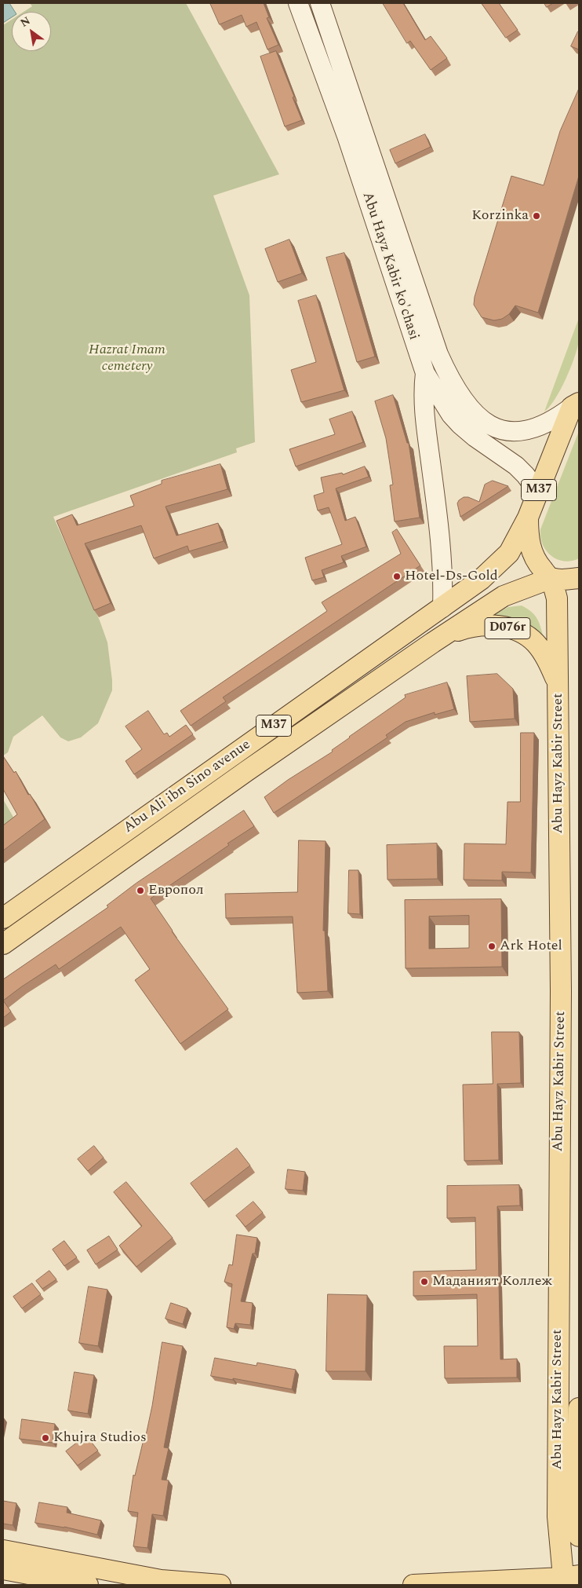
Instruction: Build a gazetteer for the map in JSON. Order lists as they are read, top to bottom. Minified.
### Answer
{"streets":{"main road":["Abu Hayz Kabir ko'chasi","M37","D076r","Abu Hayz Kabir Street","Abu Ali ibn Sino avenue"]},"crossings":[["Abu Hayz Kabir ko'chasi","M37"],["M37","Abu Hayz Kabir Street"],["M37","Abu Ali ibn Sino avenue"],["D076r","Abu Hayz Kabir Street"],["D076r","Abu Ali ibn Sino avenue"],["Abu Hayz Kabir Street","Abu Ali ibn Sino avenue"]],"parks":["Hazrat Imam cemetery"],"places":["Korzinka","Hotel-Ds-Gold","Европол","Ark Hotel","Маданият Коллеж","Khujra Studios"],"north":"top left"}
